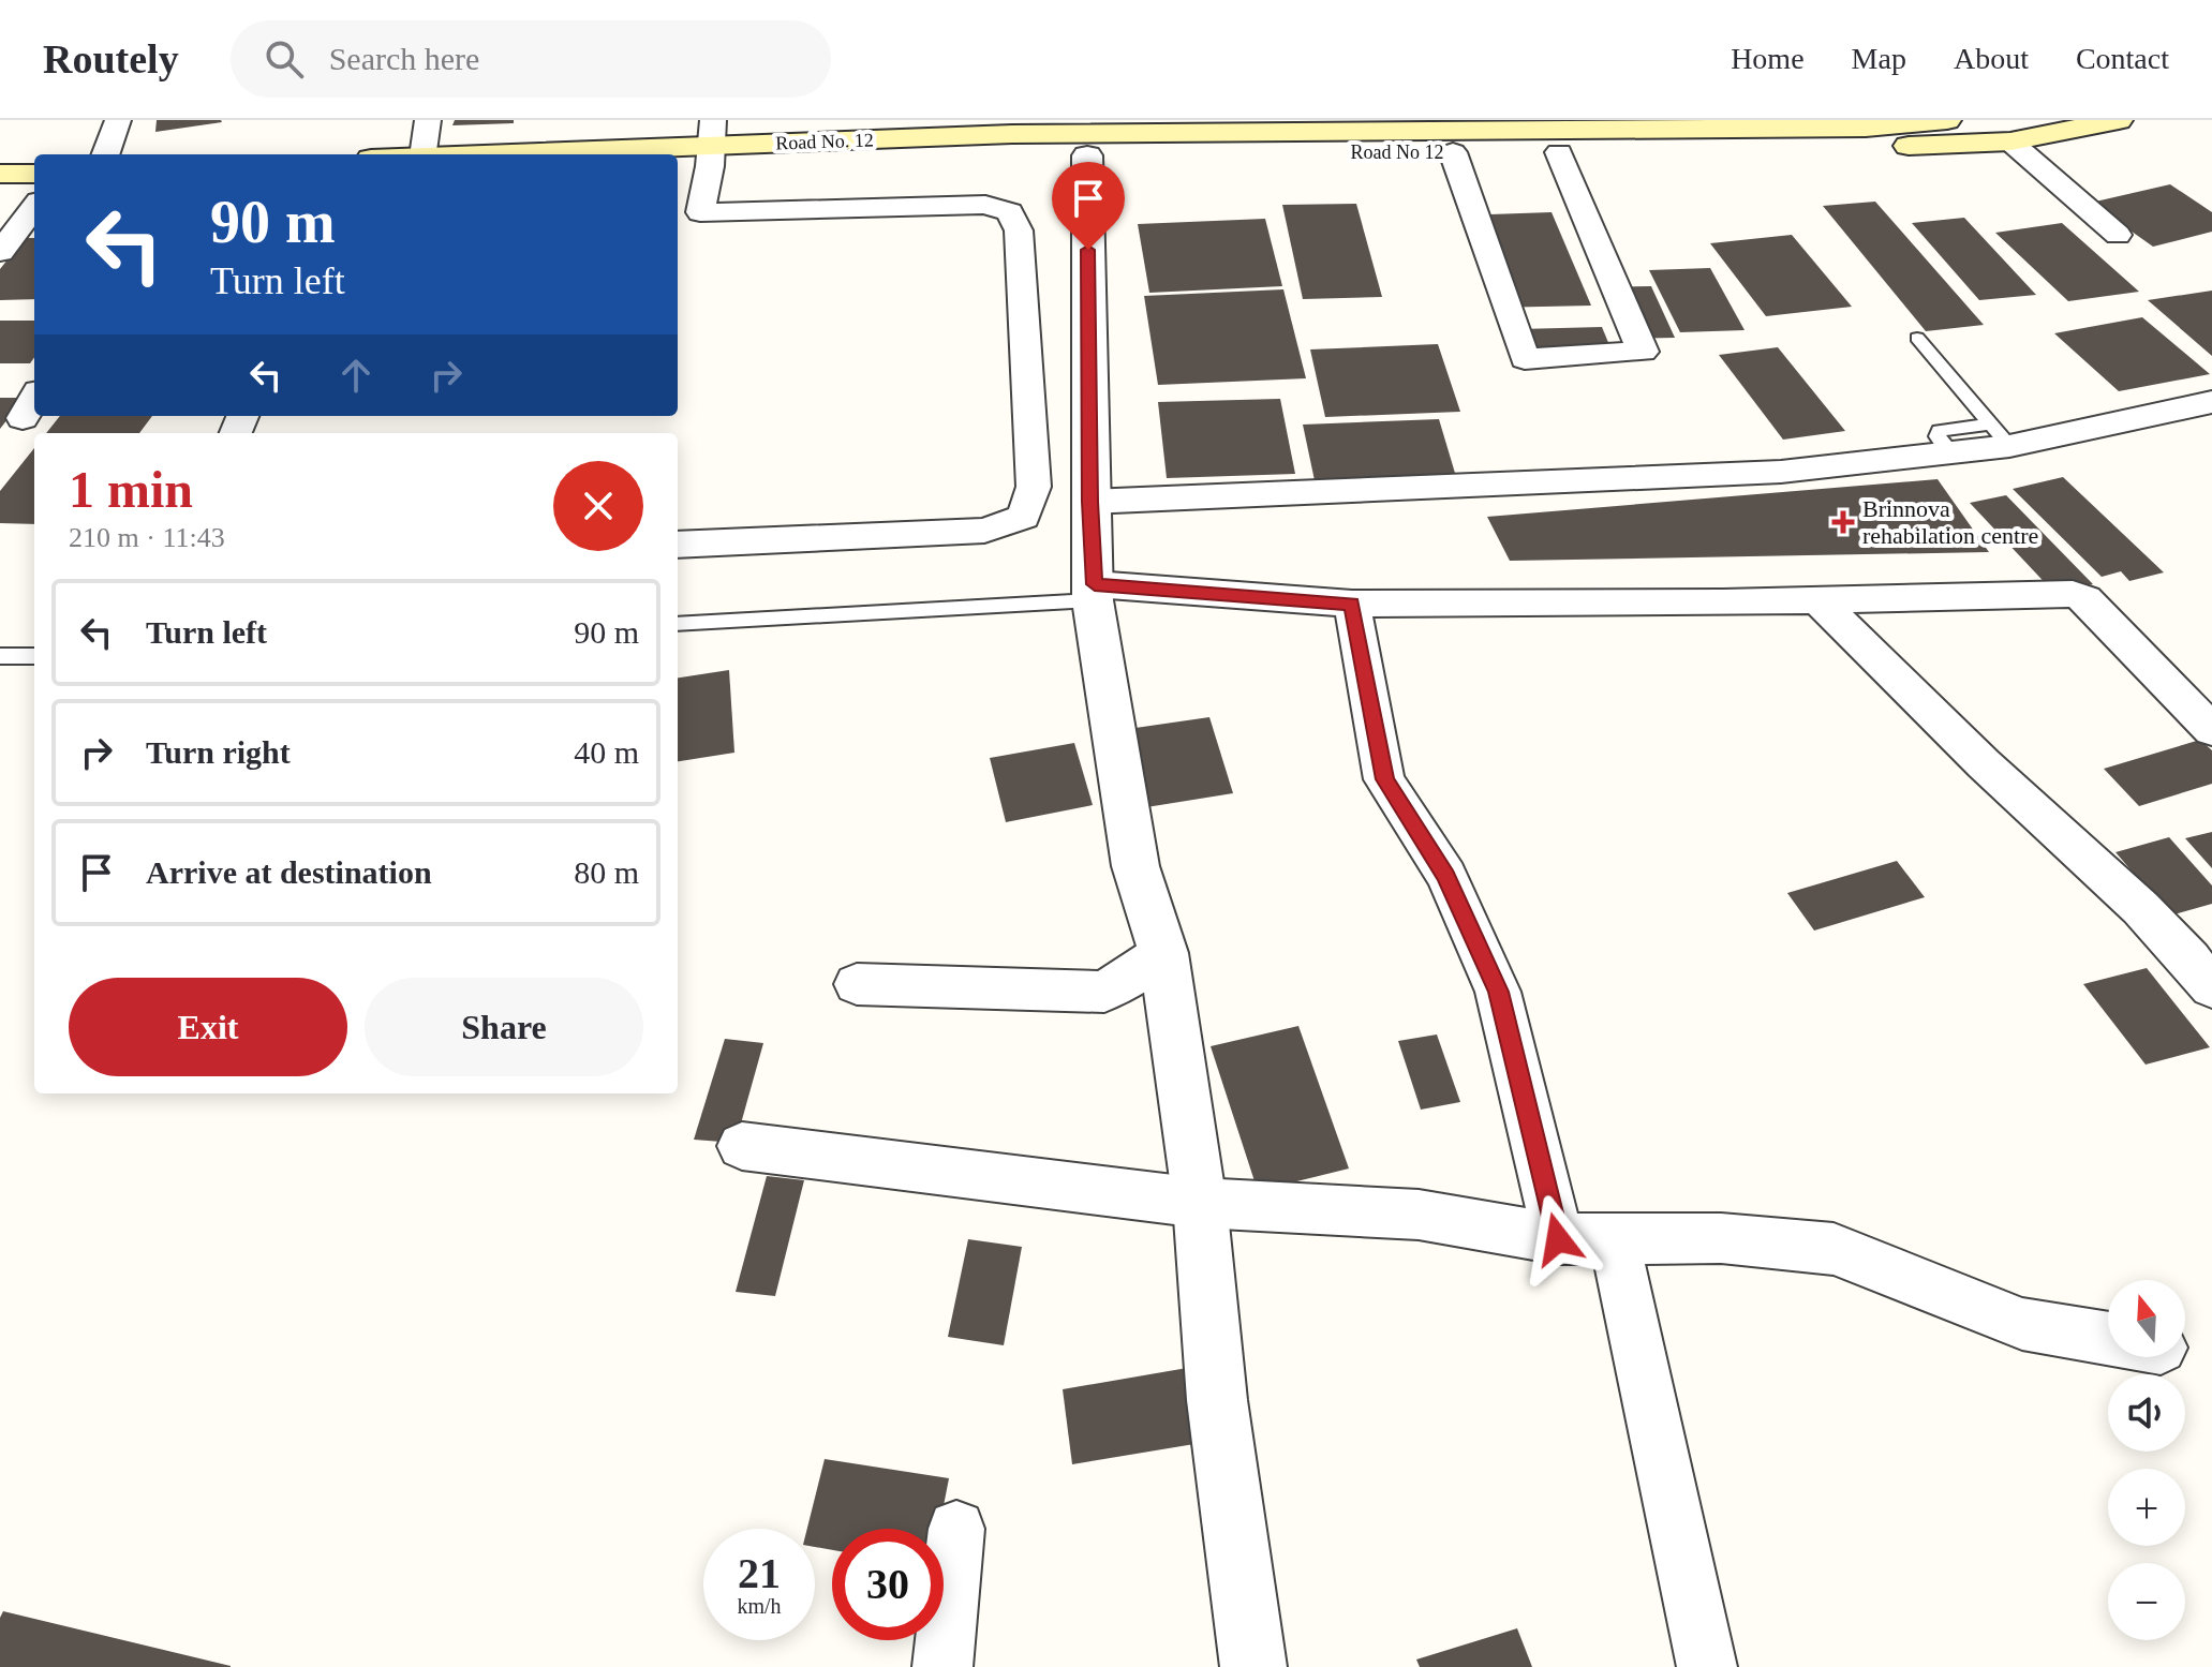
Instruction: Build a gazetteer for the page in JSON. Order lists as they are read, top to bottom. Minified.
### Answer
{"streets":{"main road":["Road No. 12","Road No 12"]},"crossings":[["Road No. 12","Road No 12"]],"places":{"health":["Brinnova rehabilation centre"]},"north":"top","page":{"header":"Routely","search":"Search here","nav":["Home","Map","About","Contact"],"turn":["90 m","Turn left"],"heading":["1 min","210 m · 11:43"],"list":[{"name":"Turn left","value":"90 m"},{"name":"Turn right","value":"40 m"},{"name":"Arrive at destination","value":"80 m"}],"buttons":["Exit","Share"],"map_buttons":["+","−"],"speed":"21 km/h","limit":"30"}}
